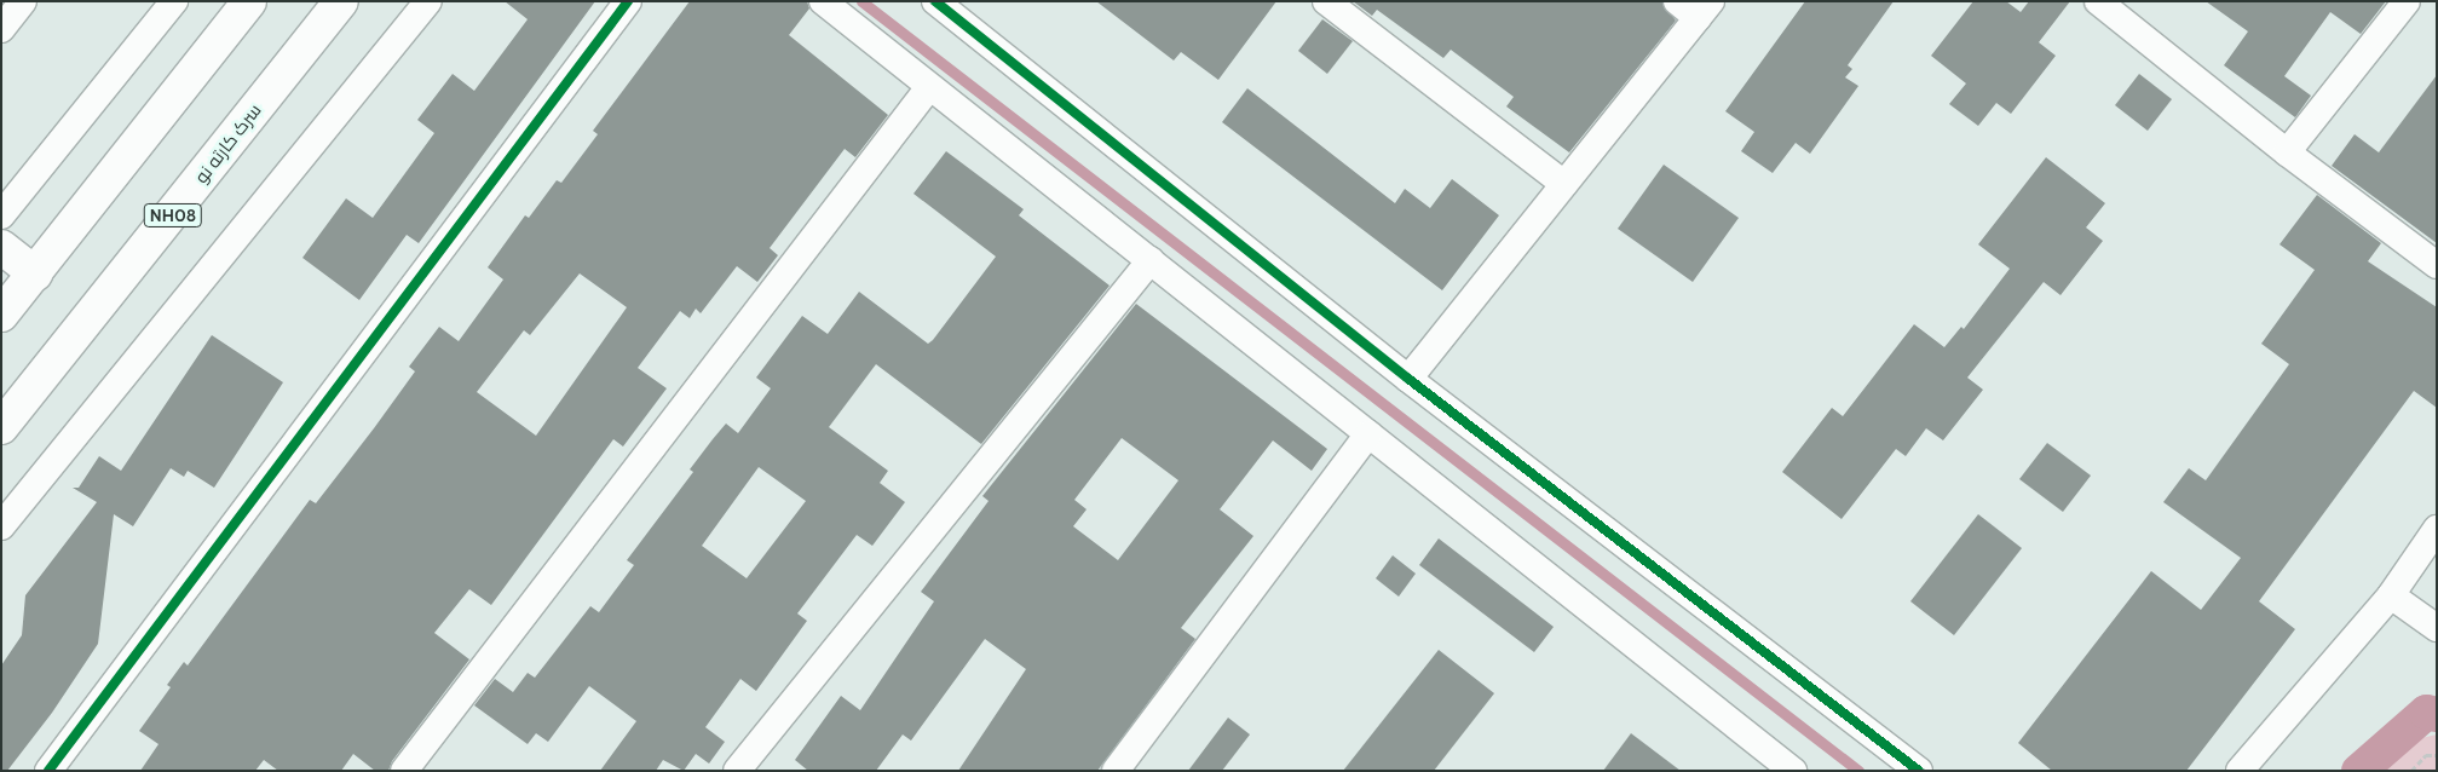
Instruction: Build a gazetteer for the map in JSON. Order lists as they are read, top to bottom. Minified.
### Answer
{"streets":{"highway":["سرک کارته نو","NH08"]}}
